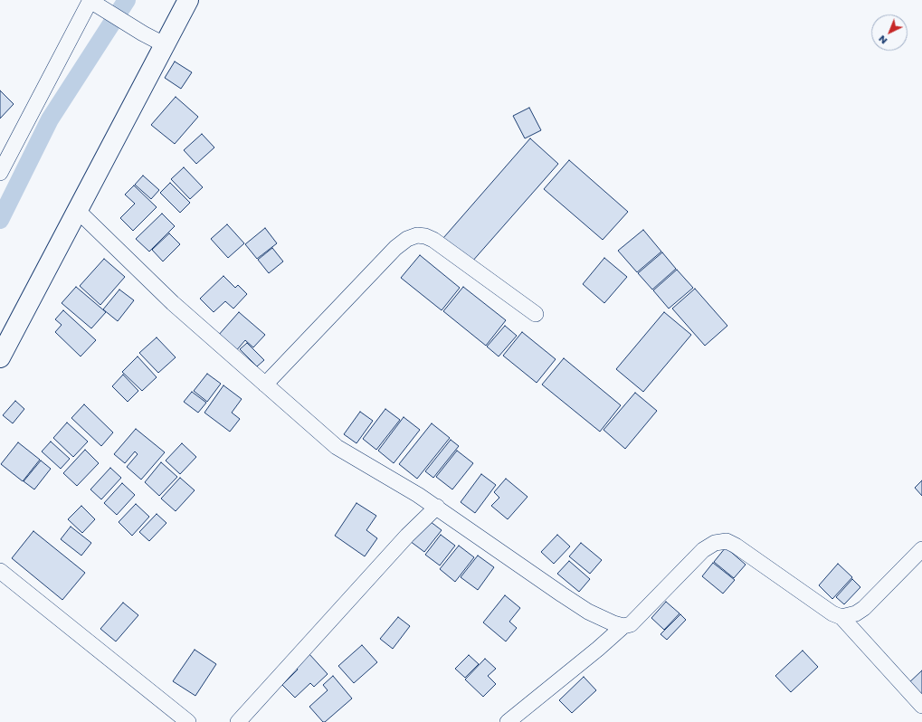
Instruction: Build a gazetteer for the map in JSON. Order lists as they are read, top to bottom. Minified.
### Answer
{"north":"bottom left"}
